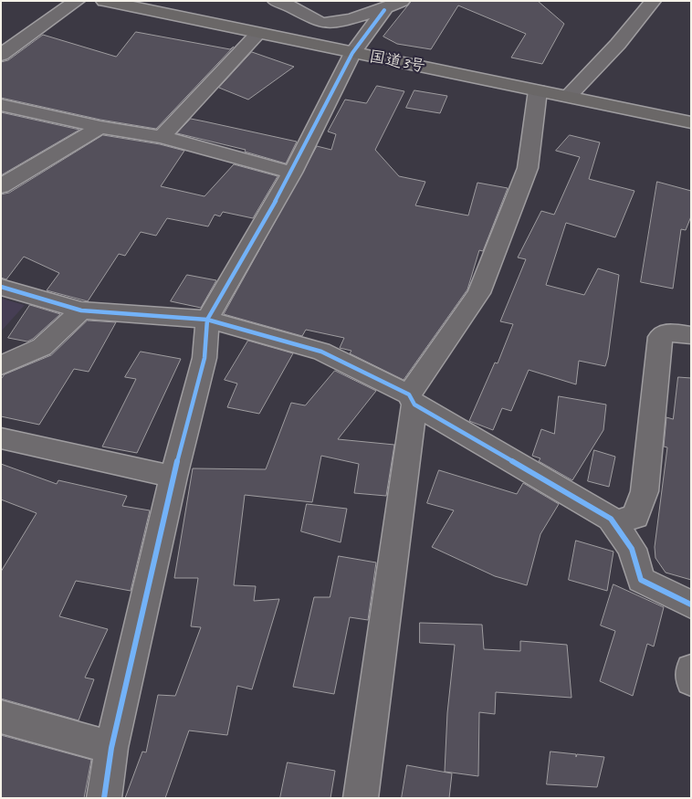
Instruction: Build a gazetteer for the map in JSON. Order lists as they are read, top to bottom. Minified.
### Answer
{"streets":{"highway":["国道3号"]}}
